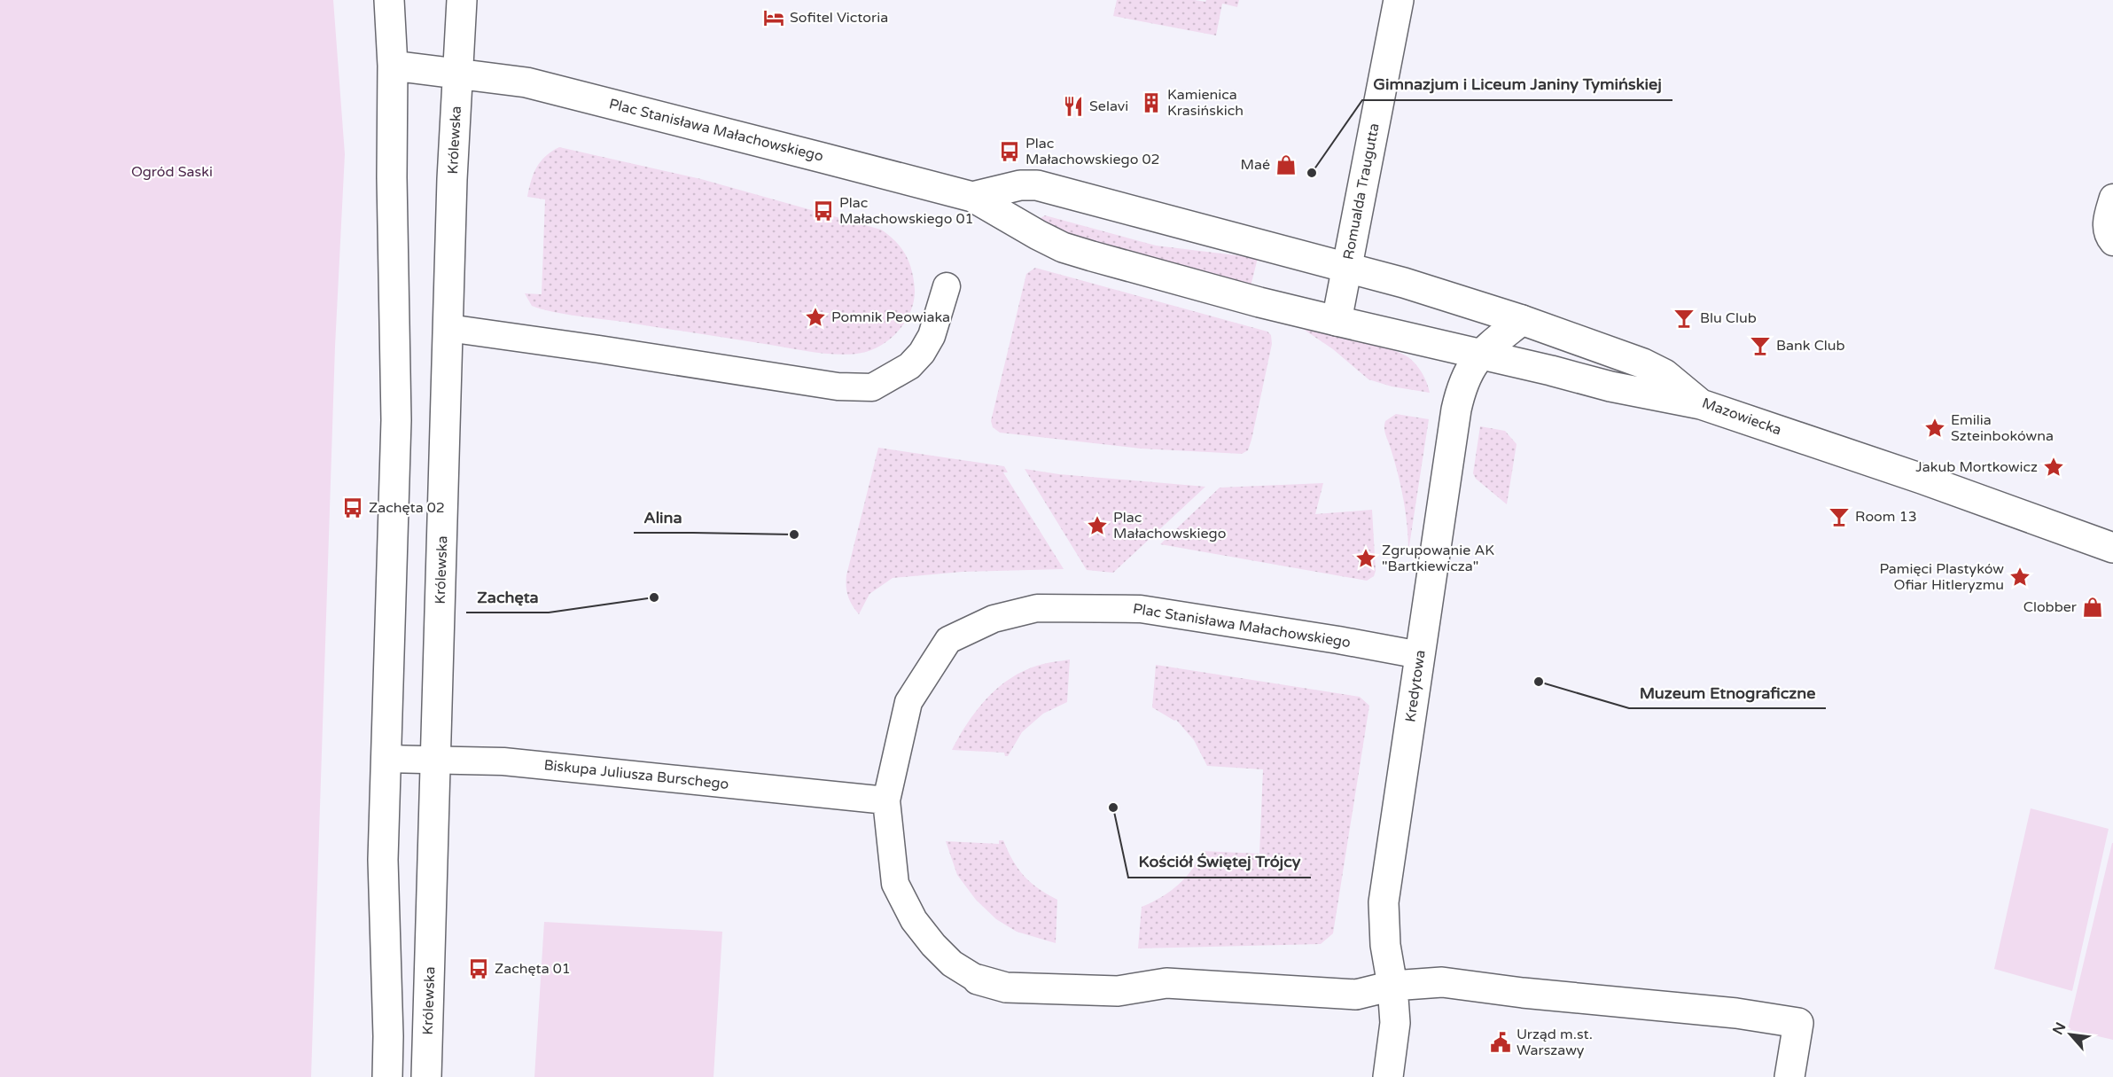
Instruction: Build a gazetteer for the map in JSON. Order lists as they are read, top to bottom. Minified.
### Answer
{"streets":{"street":["Plac Stanisława Małachowskiego","Królewska","Romualda Traugutta","Mazowiecka","Kredytowa"],"lane":["Biskupa Juliusza Burschego"]},"crossings":[["Plac Stanisława Małachowskiego","Królewska"],["Plac Stanisława Małachowskiego","Romualda Traugutta"],["Plac Stanisława Małachowskiego","Mazowiecka"],["Plac Stanisława Małachowskiego","Kredytowa"],["Plac Stanisława Małachowskiego","Biskupa Juliusza Burschego"],["Królewska","Biskupa Juliusza Burschego"],["Romualda Traugutta","Mazowiecka"],["Mazowiecka","Kredytowa"]],"parks":["Ogród Saski"],"places":{"hotel":["Sofitel Victoria"],"building":["Kamienica Krasińskich"],"restaurant":["Selavi"],"bus stop":["Plac Małachowskiego 02","Plac Małachowskiego 01","Zachęta 02","Zachęta 01"],"shop":["Maé","Clobber"],"other":["Gimnazjum i Liceum Janiny Tymińskiej","Alina","Zachęta","Muzeum Etnograficzne","Kościół Świętej Trójcy"],"place":["Pomnik Peowiaka","Emilia Szteinbokówna","Jakub Mortkowicz","Plac Małachowskiego","Zgrupowanie AK \"Bartkiewicza\"","Pamięci Plastyków Ofiar Hitleryzmu"],"bar":["Blu Club","Bank Club","Room 13"],"public building":["Urząd m.st. Warszawy"]},"north":"top left"}
